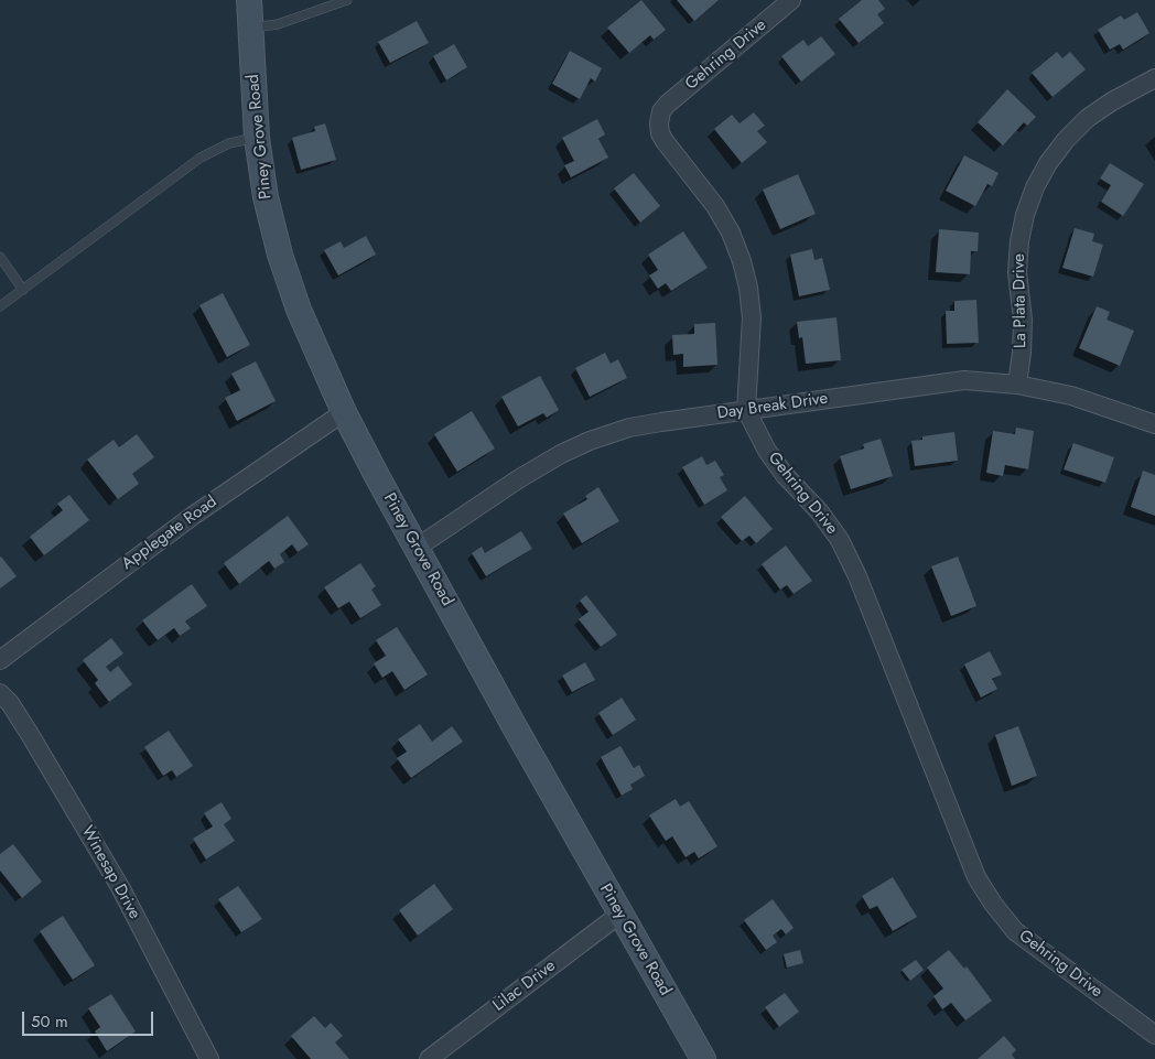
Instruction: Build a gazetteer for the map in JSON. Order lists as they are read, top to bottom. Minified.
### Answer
{"streets":{"main road":["Piney Grove Road"],"street":["Gehring Drive","La Plata Drive","Day Break Drive","Applegate Road","Winesap Drive","Lilac Drive"]},"crossings":[["Gehring Drive","Day Break Drive"],["Piney Grove Road","Day Break Drive"],["Piney Grove Road","Applegate Road"],["Piney Grove Road","Lilac Drive"],["La Plata Drive","Day Break Drive"]],"scale_bar":"50 m"}
